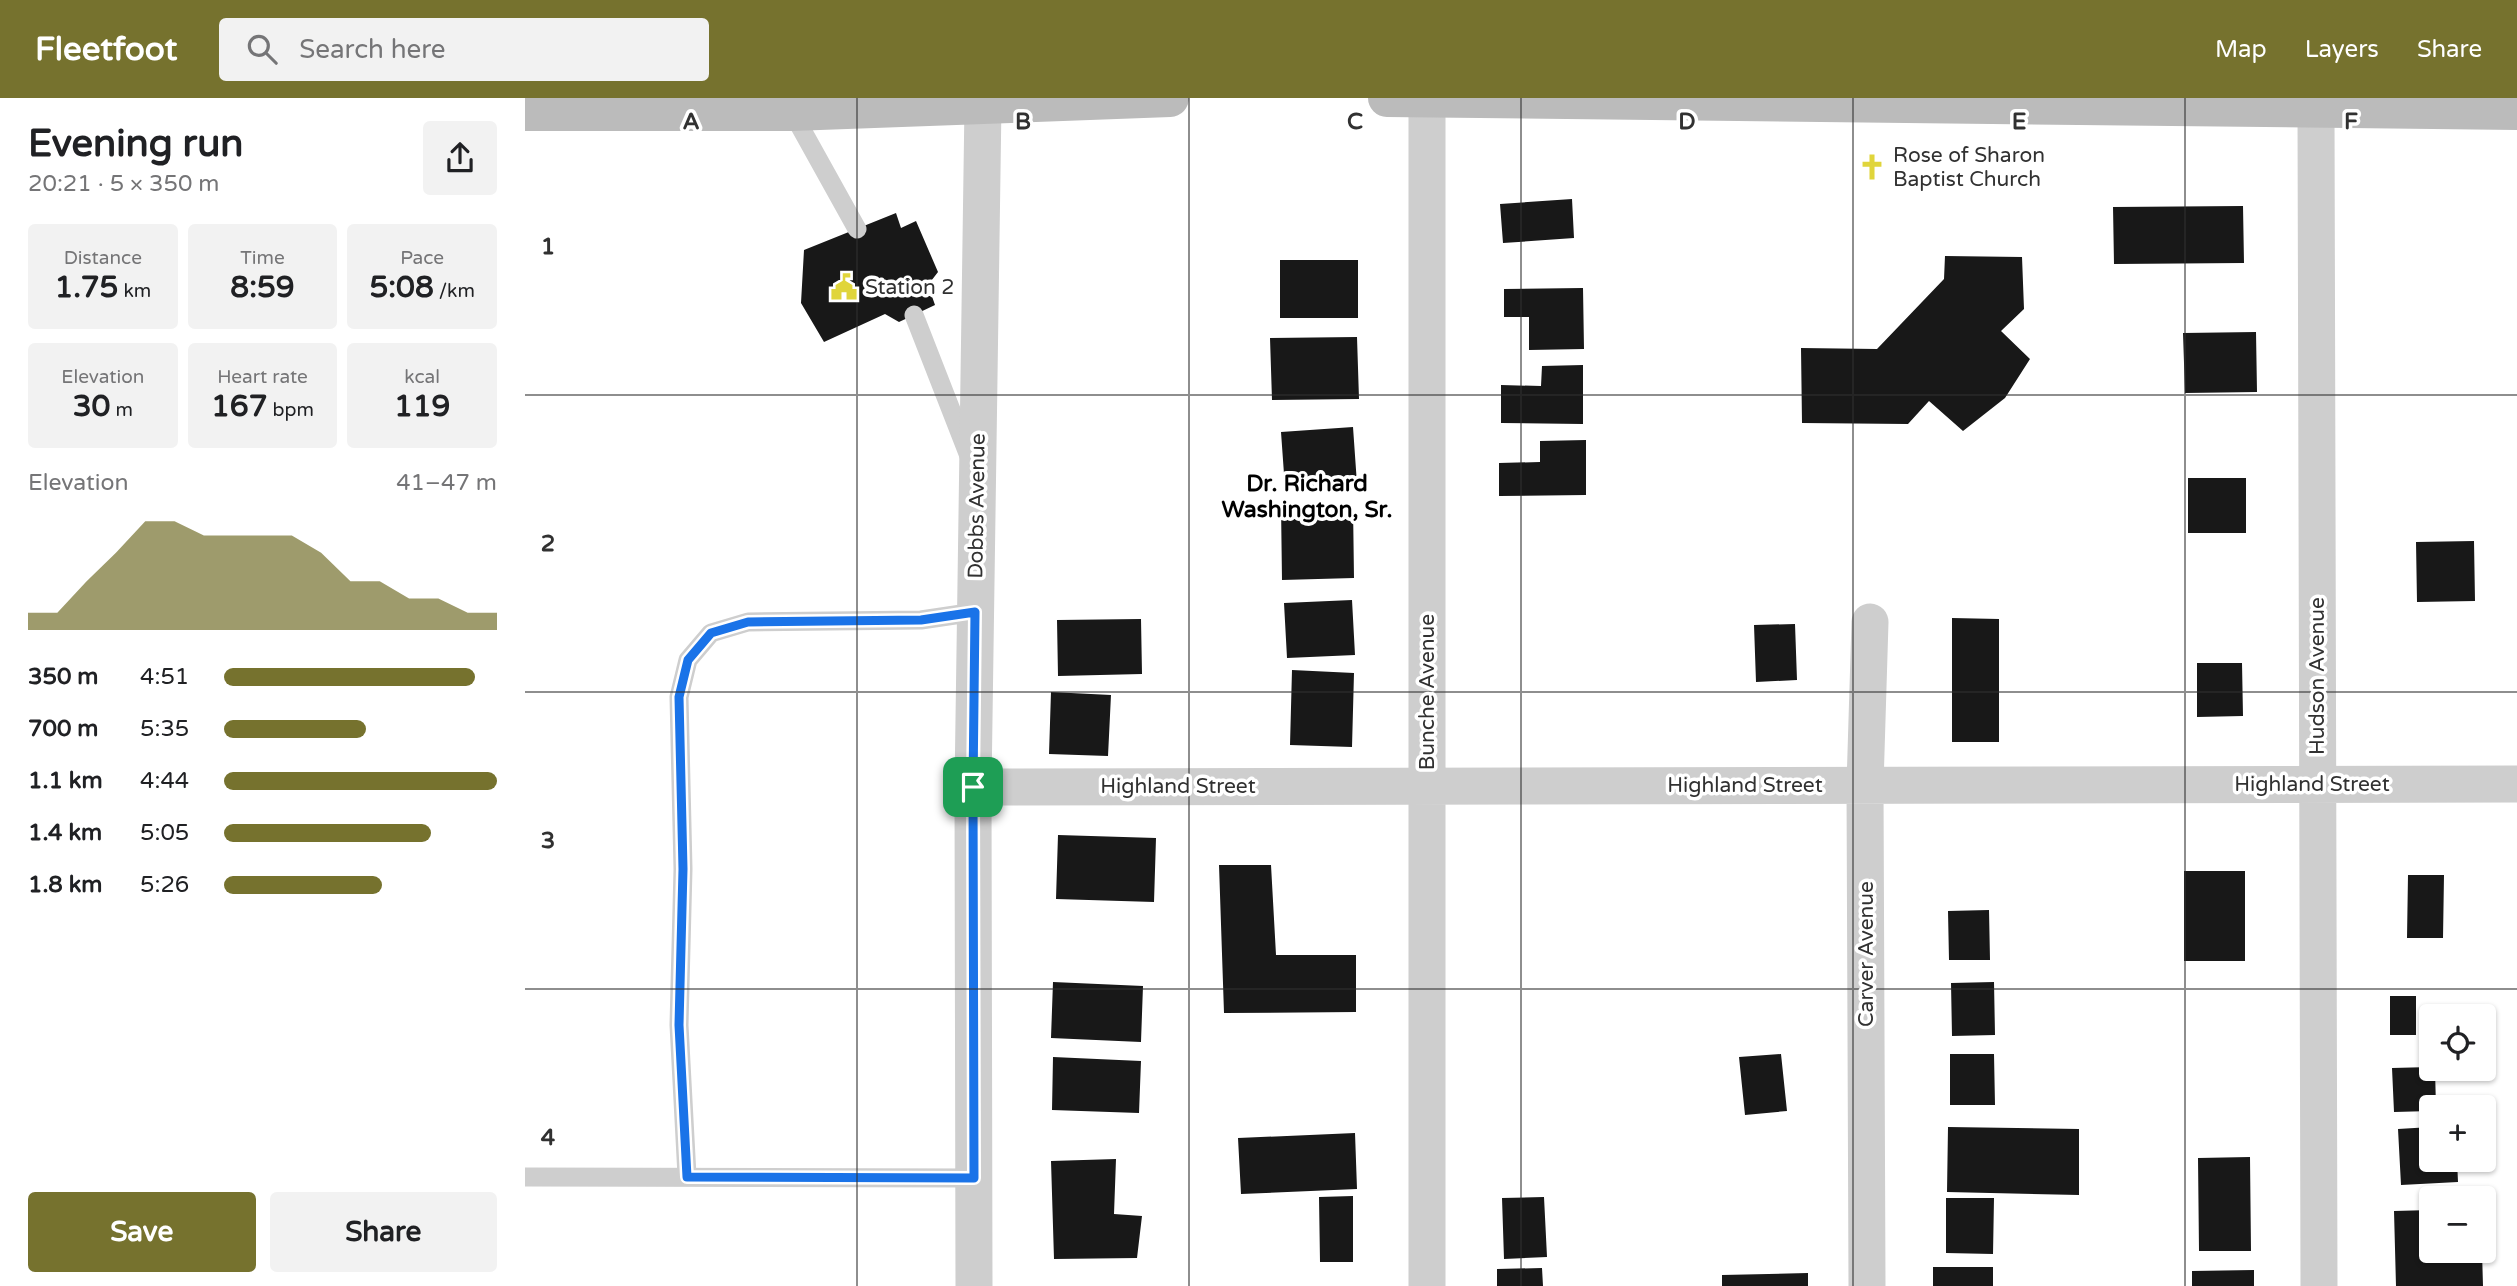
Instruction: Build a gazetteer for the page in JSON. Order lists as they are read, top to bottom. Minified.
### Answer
{"streets":{"street":["Dobbs Avenue","Hudson Avenue","Bunche Avenue","Highland Street","Carver Avenue"]},"crossings":[["Dobbs Avenue","Highland Street"],["Hudson Avenue","Highland Street"],["Bunche Avenue","Highland Street"],["Highland Street","Carver Avenue"]],"districts":["Dr. Richard Washington, Sr."],"places":{"church":["Rose of Sharon Baptist Church"],"public building":["Station 2"]},"page":{"header":"Fleetfoot","search":"Search here","nav":["Map","Layers","Share"],"heading":["Evening run","20:21 · 5 × 350 m"],"stats":[["Distance","1.75 km"],["Time","8:59"],["Pace","5:08 /km"],["Elevation","30 m"],["Heart rate","167 bpm"],["kcal","119"]],"chart":["Elevation","41–47 m"],"list":[{"name":"350 m","note":"4:51"},{"name":"700 m","note":"5:35"},{"name":"1.1 km","note":"4:44"},{"name":"1.4 km","note":"5:05"},{"name":"1.8 km","note":"5:26"}],"map_buttons":["+","−"],"buttons":["Save","Share"]},"grid":{"columns":["A","B","C","D","E","F"],"rows":["1","2","3","4"]}}
